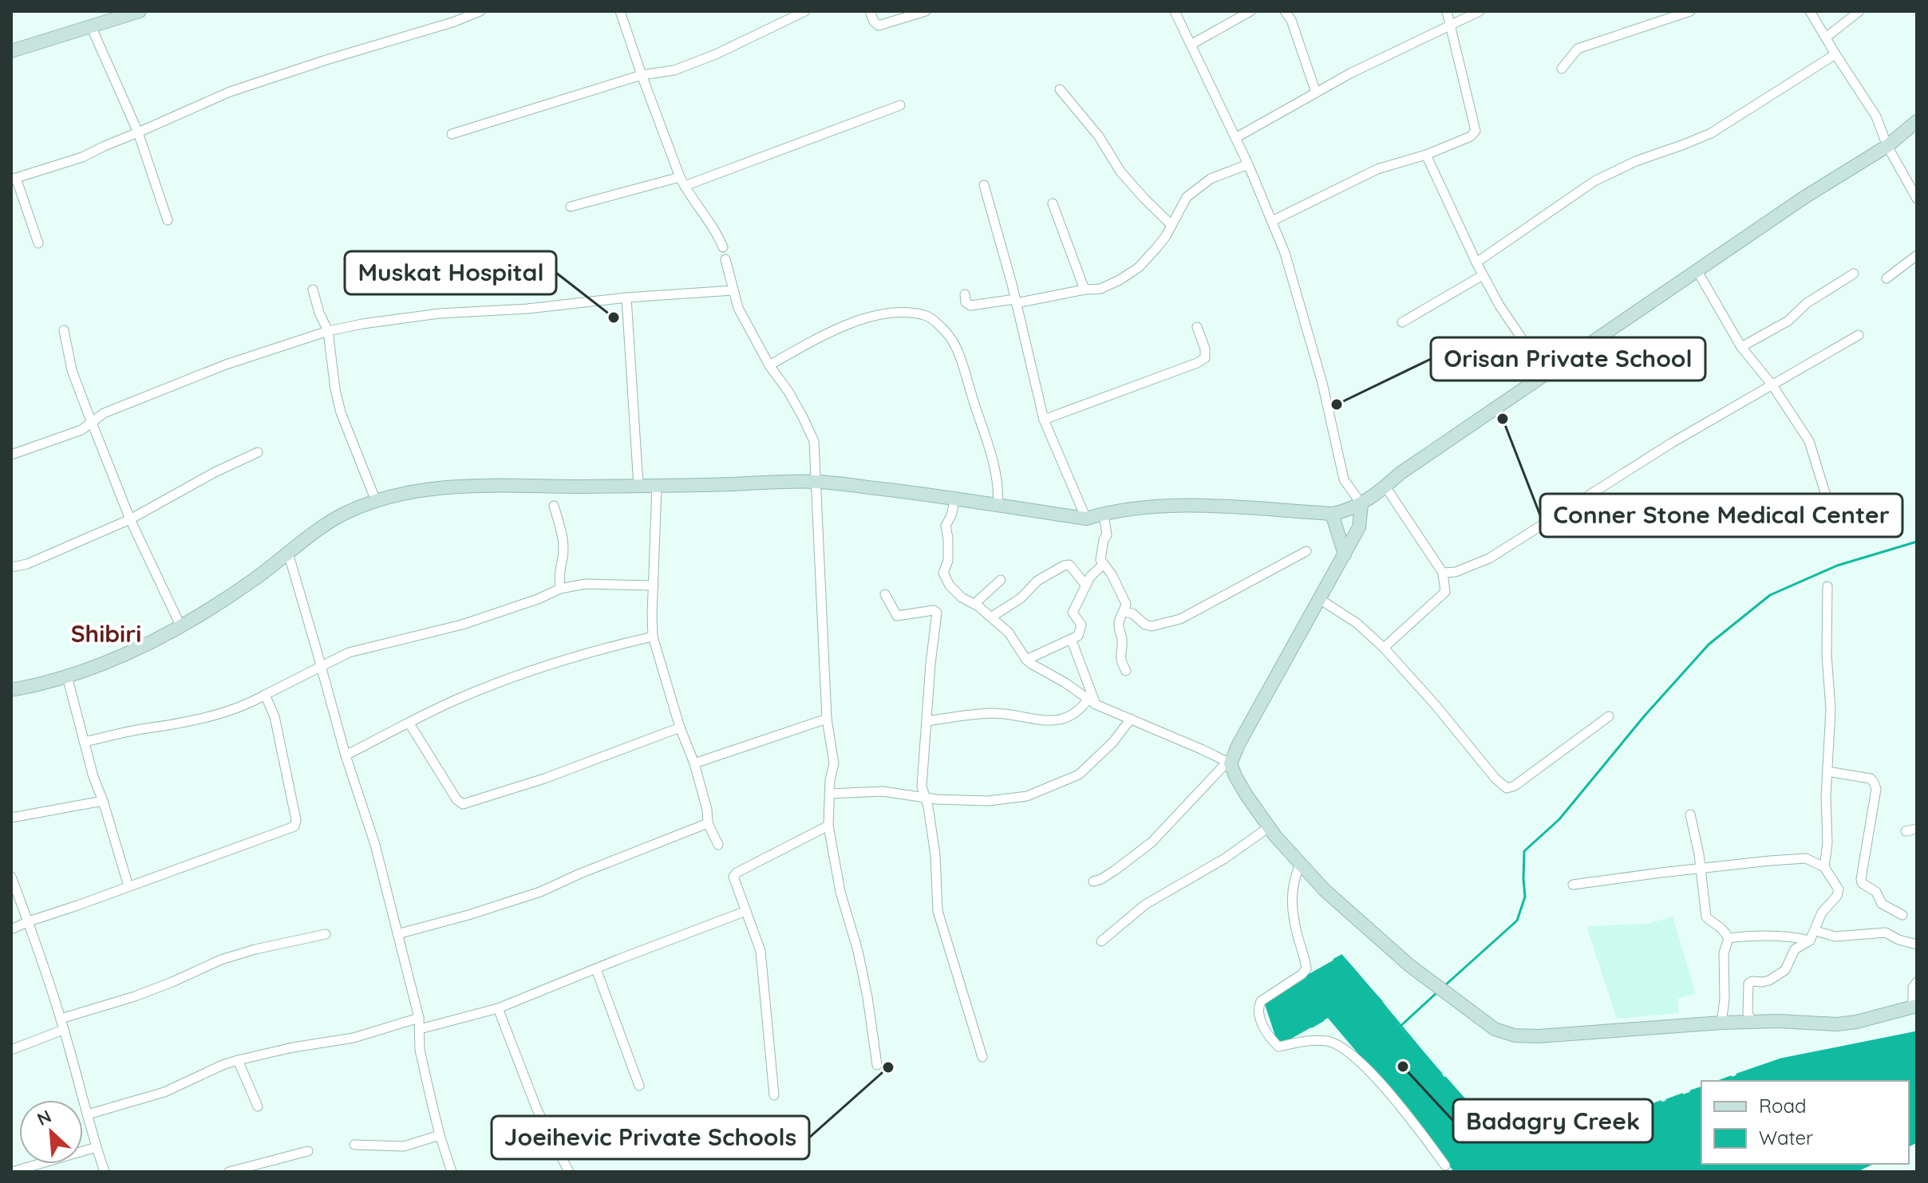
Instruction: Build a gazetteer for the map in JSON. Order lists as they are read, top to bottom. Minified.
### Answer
{"districts":["Shibiri"],"places":["Muskat Hospital","Orisan Private School","Conner Stone Medical Center","Badagry Creek","Joeihevic Private Schools"],"legend":["Road","Water"],"north":"top left"}
